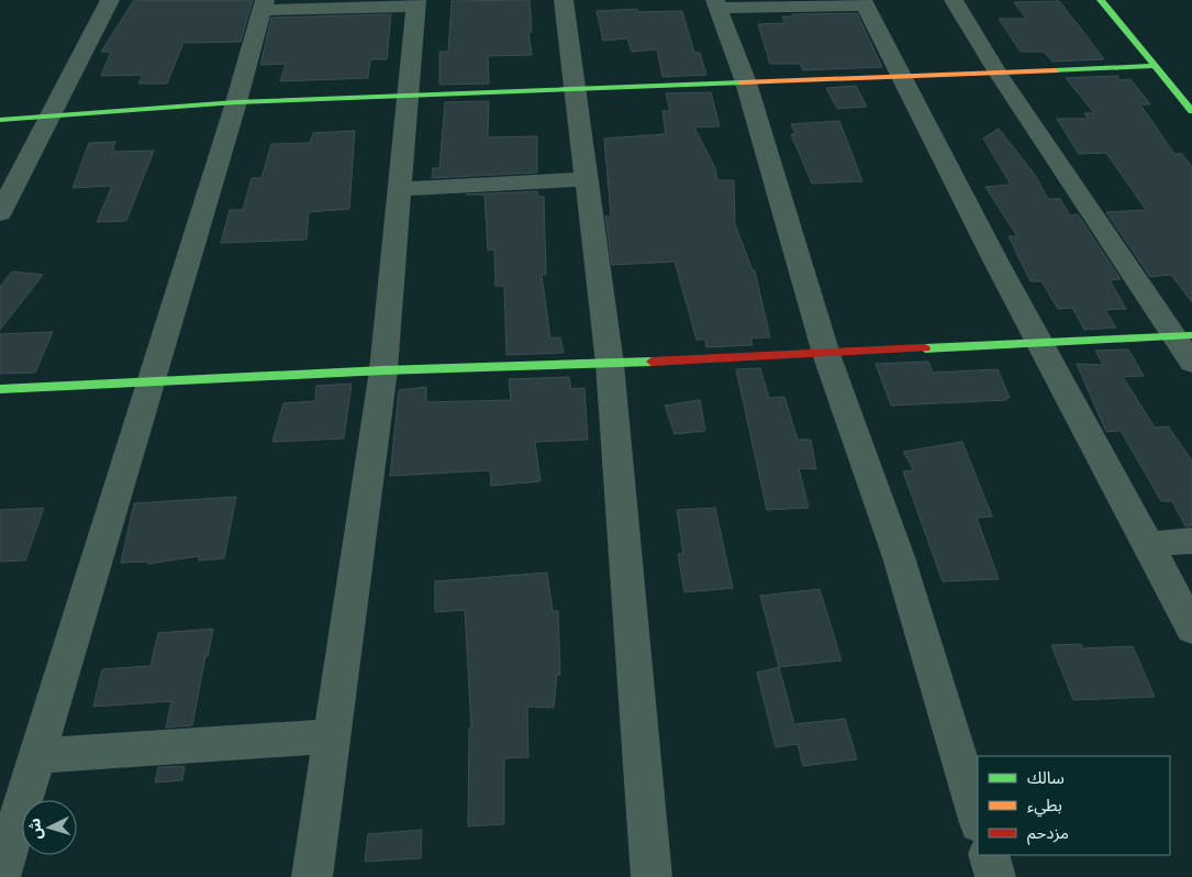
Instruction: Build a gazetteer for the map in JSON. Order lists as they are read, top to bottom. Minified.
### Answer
{"legend":["سالك","بطيء","مزدحم"],"north":"left"}
